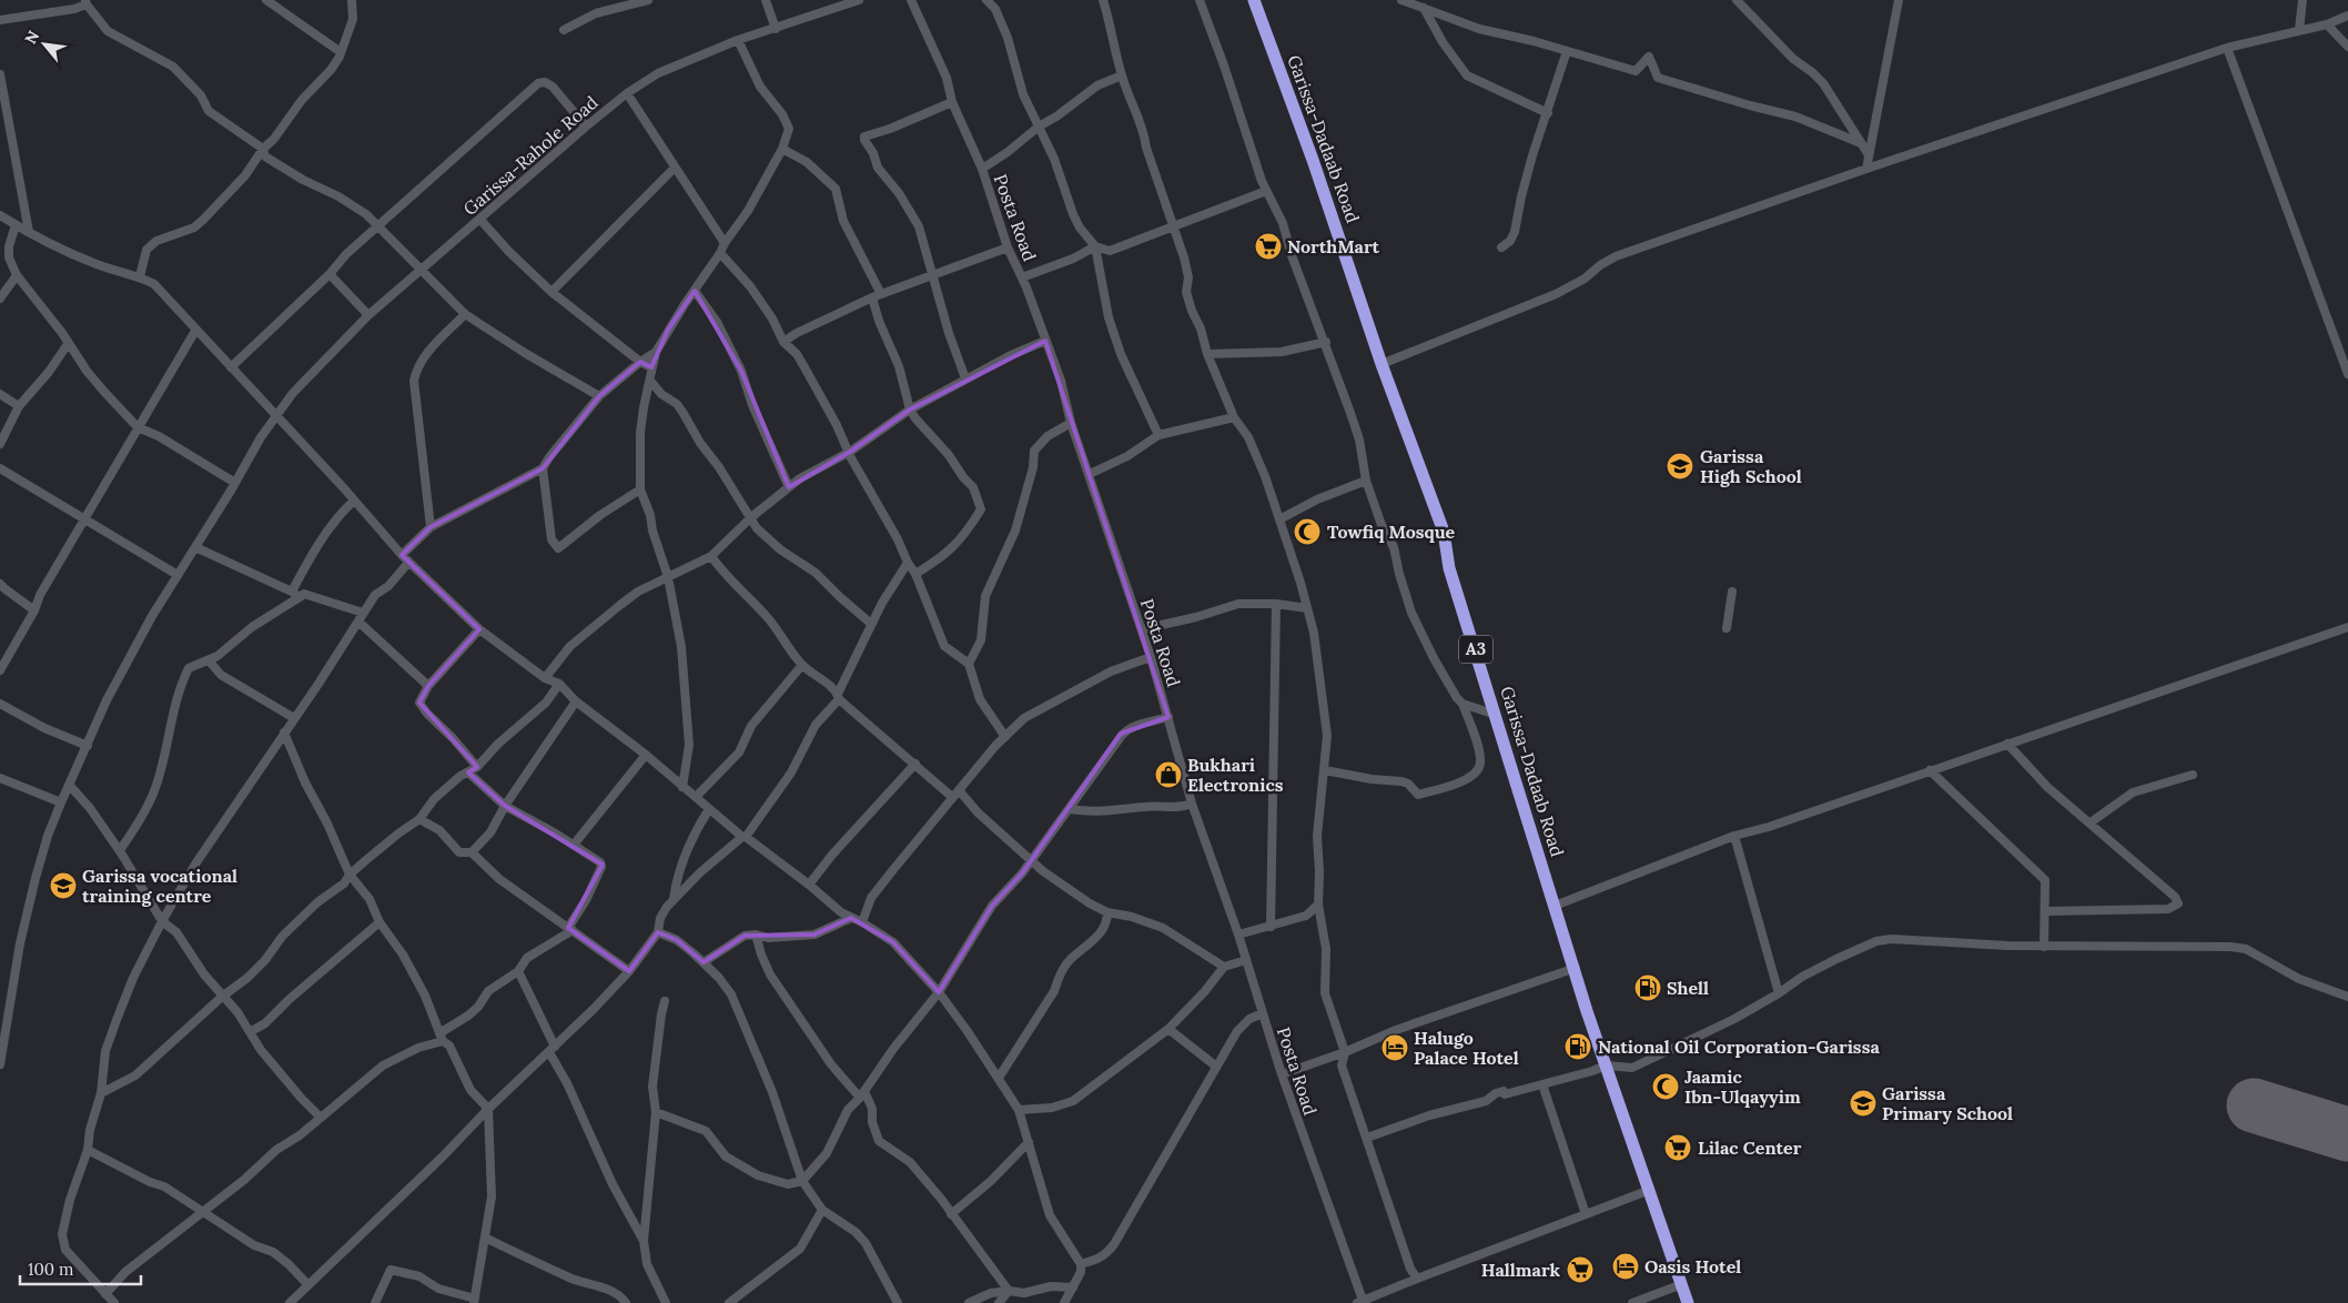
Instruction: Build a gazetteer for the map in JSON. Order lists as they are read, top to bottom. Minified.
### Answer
{"streets":{"highway":["Garissa-Dadaab Road","A3"],"street":["Garissa-Rahole Road","Posta Road"]},"places":{"supermarket":["NorthMart","Lilac Center","Hallmark"],"school or university":["Garissa High School","Garissa vocational training centre","Garissa Primary School"],"mosque":["Towfiq Mosque","Jaamic Ibn-Ulqayyim"],"shop":["Bukhari Electronics"],"fuel station":["Shell","National Oil Corporation-Garissa"],"hotel":["Halugo Palace Hotel","Oasis Hotel"]},"scale_bar":"100 m","north":"top left"}
